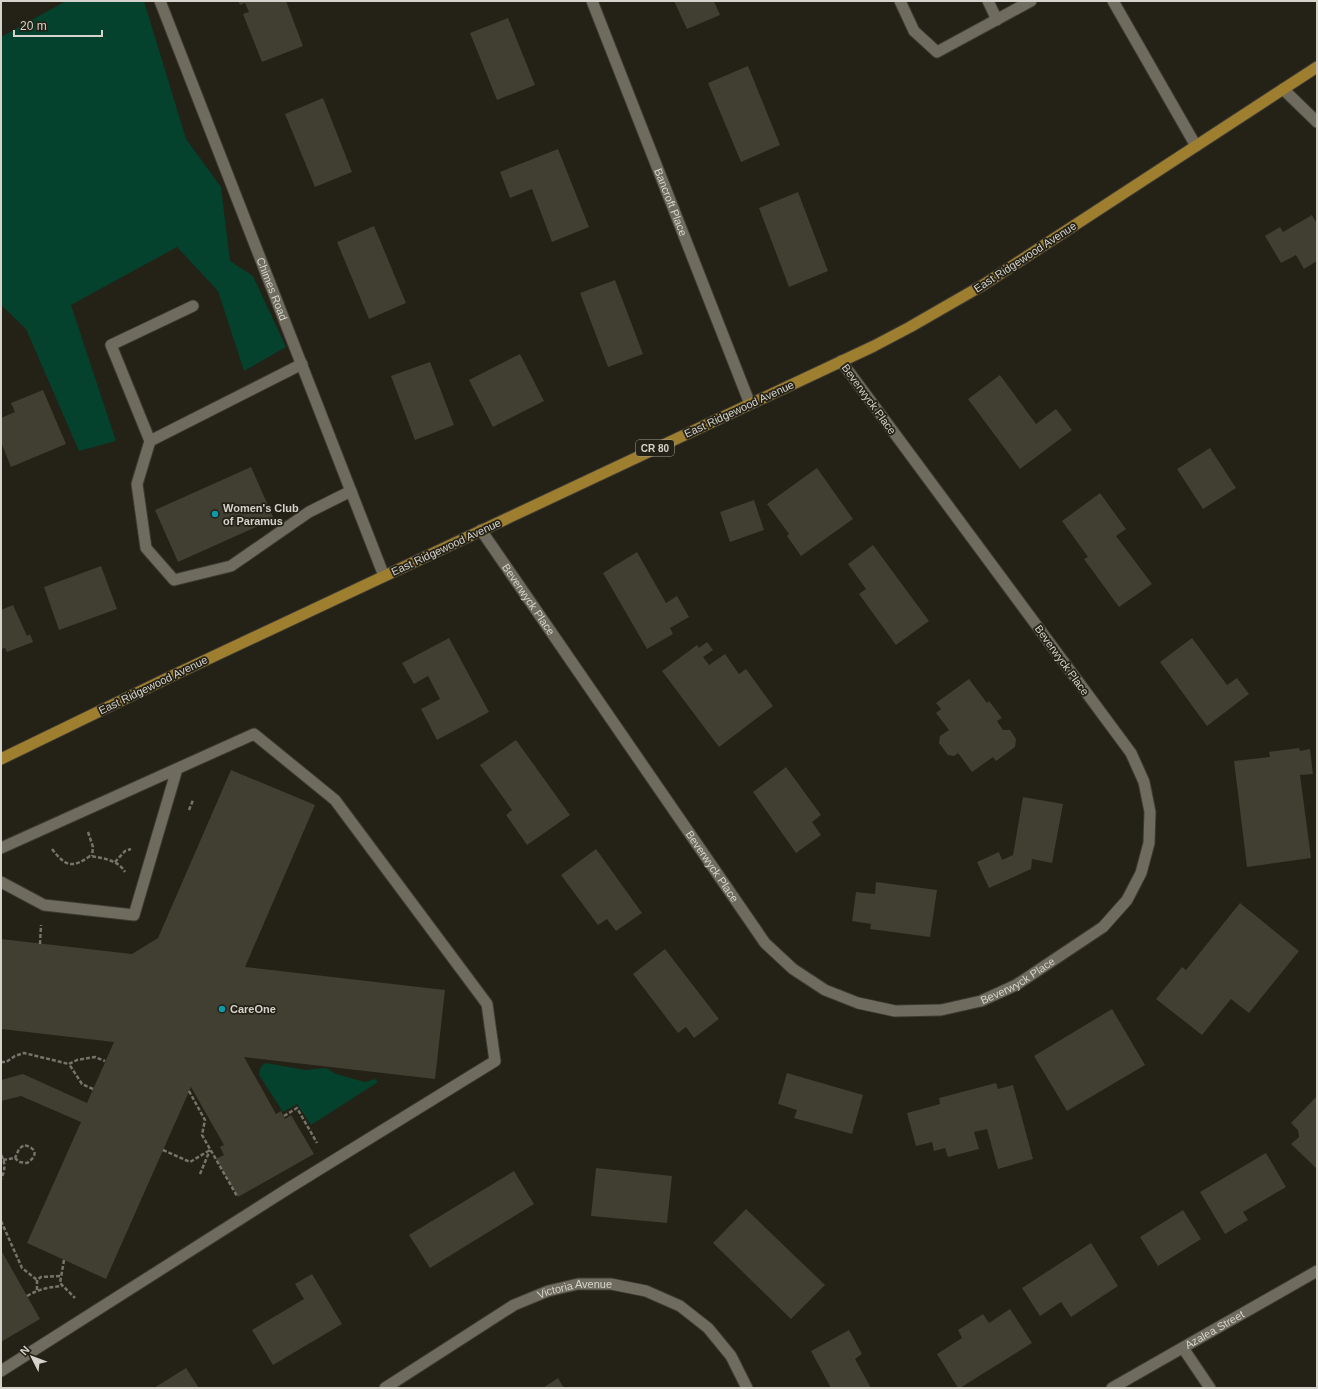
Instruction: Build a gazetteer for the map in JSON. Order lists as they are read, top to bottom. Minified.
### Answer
{"streets":{"main road":["East Ridgewood Avenue","CR 80"],"street":["Bancroft Place","Chimes Road","Beverwyck Place","Victoria Avenue","Azalea Street"]},"crossings":[["Bancroft Place","East Ridgewood Avenue"],["East Ridgewood Avenue","Chimes Road"],["East Ridgewood Avenue","Beverwyck Place"]],"places":["Women's Club of Paramus","CareOne"],"scale_bar":"20 m","north":"top left"}
